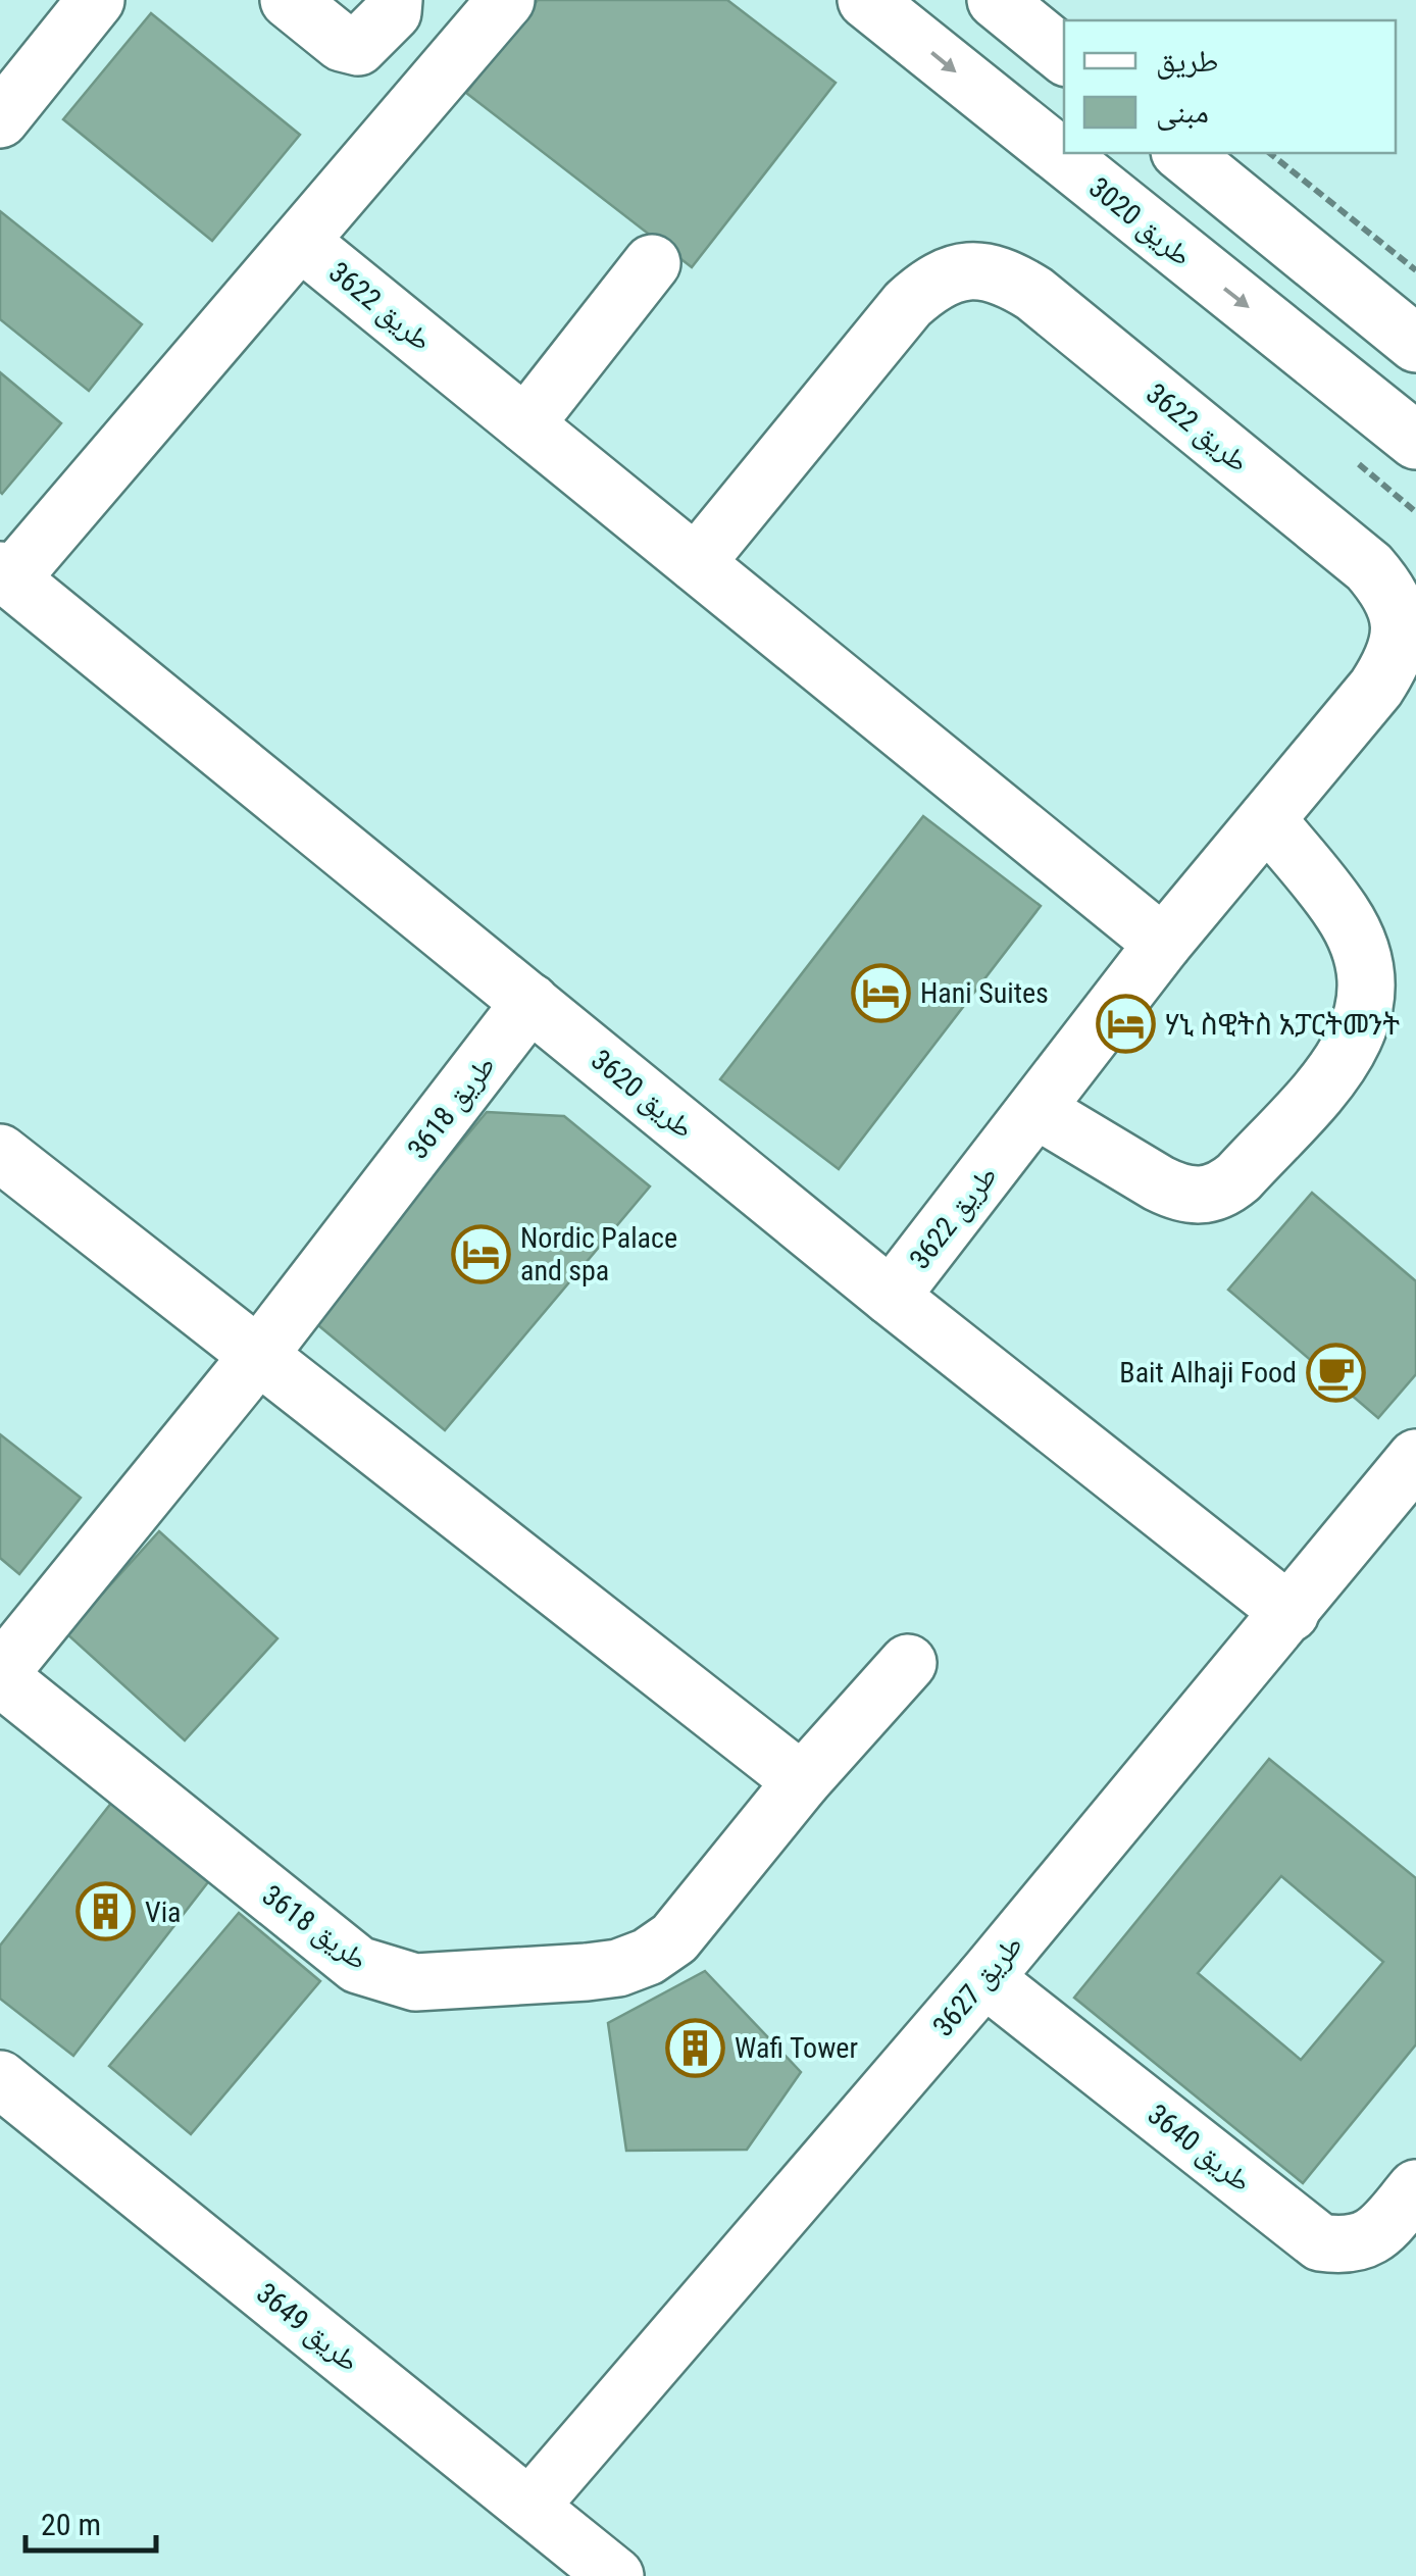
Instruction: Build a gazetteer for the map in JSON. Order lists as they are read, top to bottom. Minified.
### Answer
{"streets":{"street":["طريق 3020","طريق 3622","طريق 3620","طريق 3618","طريق 3627","طريق 3640","طريق 3649"]},"crossings":[["طريق 3622","طريق 3620"],["طريق 3620","طريق 3618"],["طريق 3620","طريق 3627"],["طريق 3627","طريق 3640"],["طريق 3627","طريق 3649"]],"places":{"hotel":["Hani Suites","ሃኒ ስዊትስ አፓርትመንት","Nordic Palace and spa"],"cafe":["Bait Alhaji Food"],"building":["Via","Wafi Tower"]},"legend":["طريق","مبنى"],"scale_bar":"20 m"}
